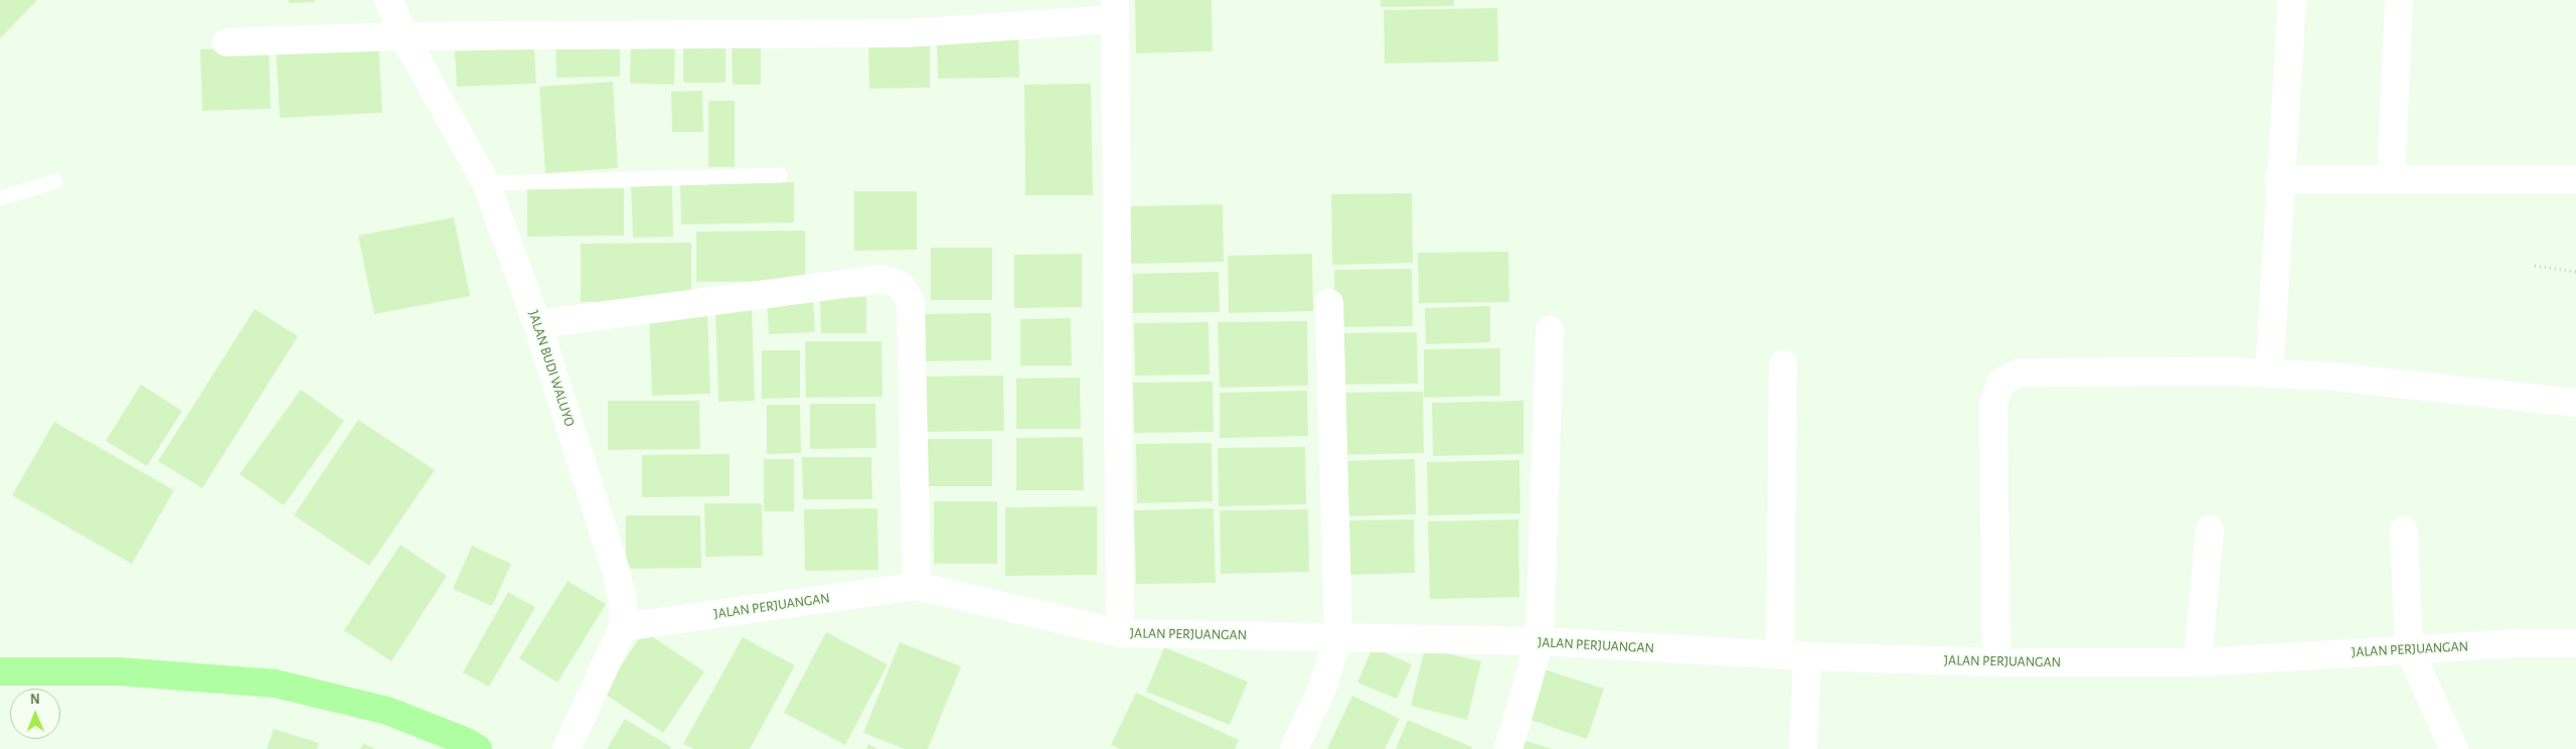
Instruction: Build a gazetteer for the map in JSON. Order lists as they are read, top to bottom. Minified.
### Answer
{"streets":{"street":["JALAN BUDI WALUYO","JALAN PERJUANGAN"]},"crossings":[["JALAN BUDI WALUYO","JALAN PERJUANGAN"]],"north":"top"}
